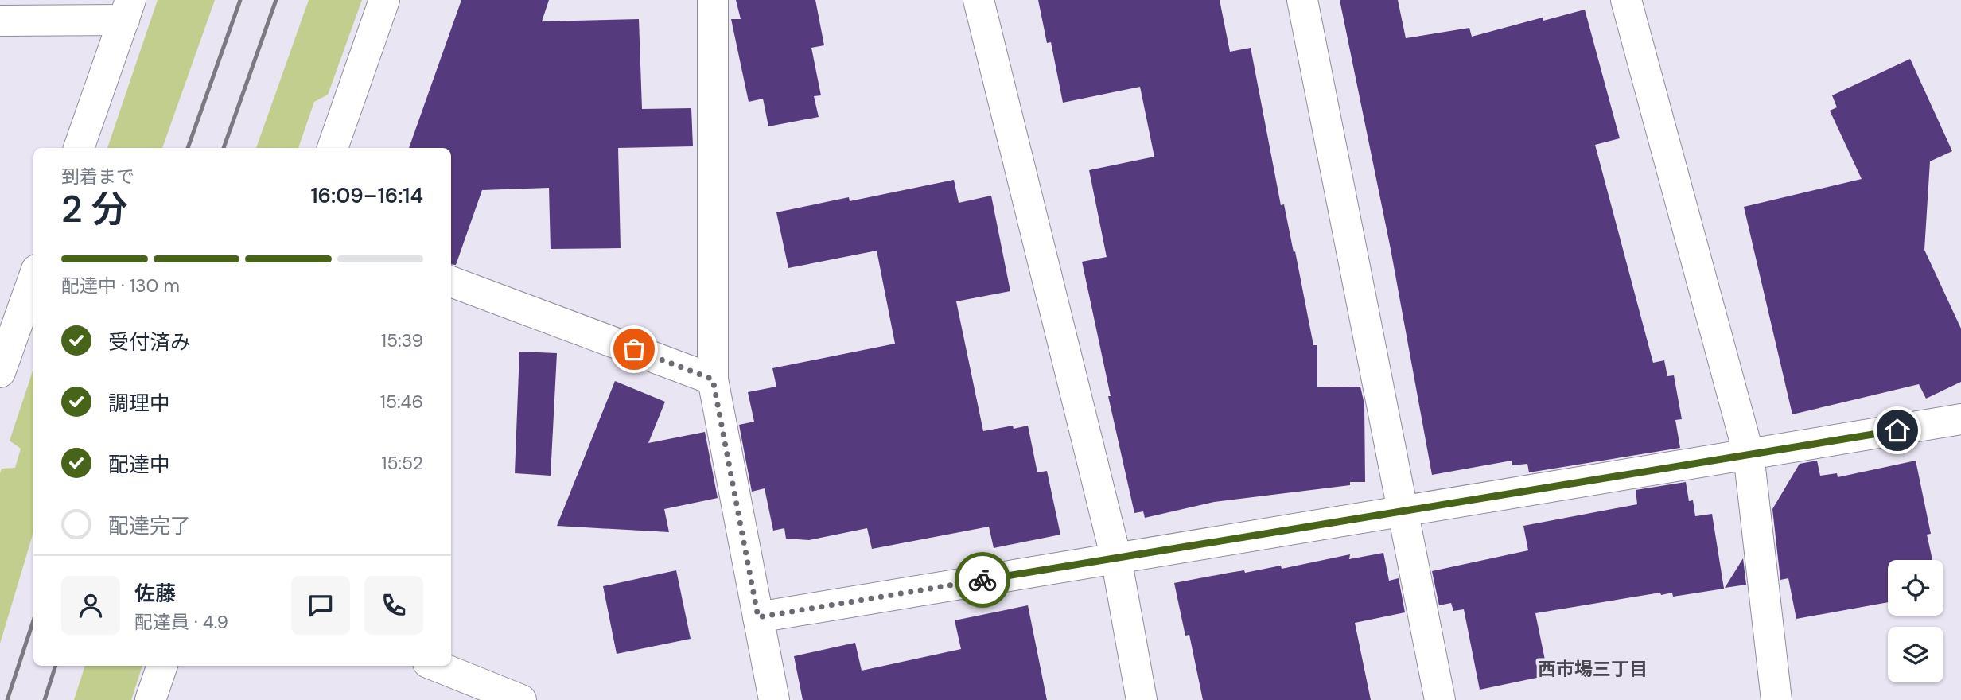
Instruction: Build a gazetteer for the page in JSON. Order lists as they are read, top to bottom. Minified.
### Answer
{"districts":["西市場三丁目"],"page":{"heading":["2 分","到着まで","16:09–16:14"],"panel":["佐藤","配達員 · 4.9"],"bar":"配達中 · 130 m","list":[["受付済み","15:39"],["調理中","15:46"],["配達中","15:52"],"配達完了"]}}
